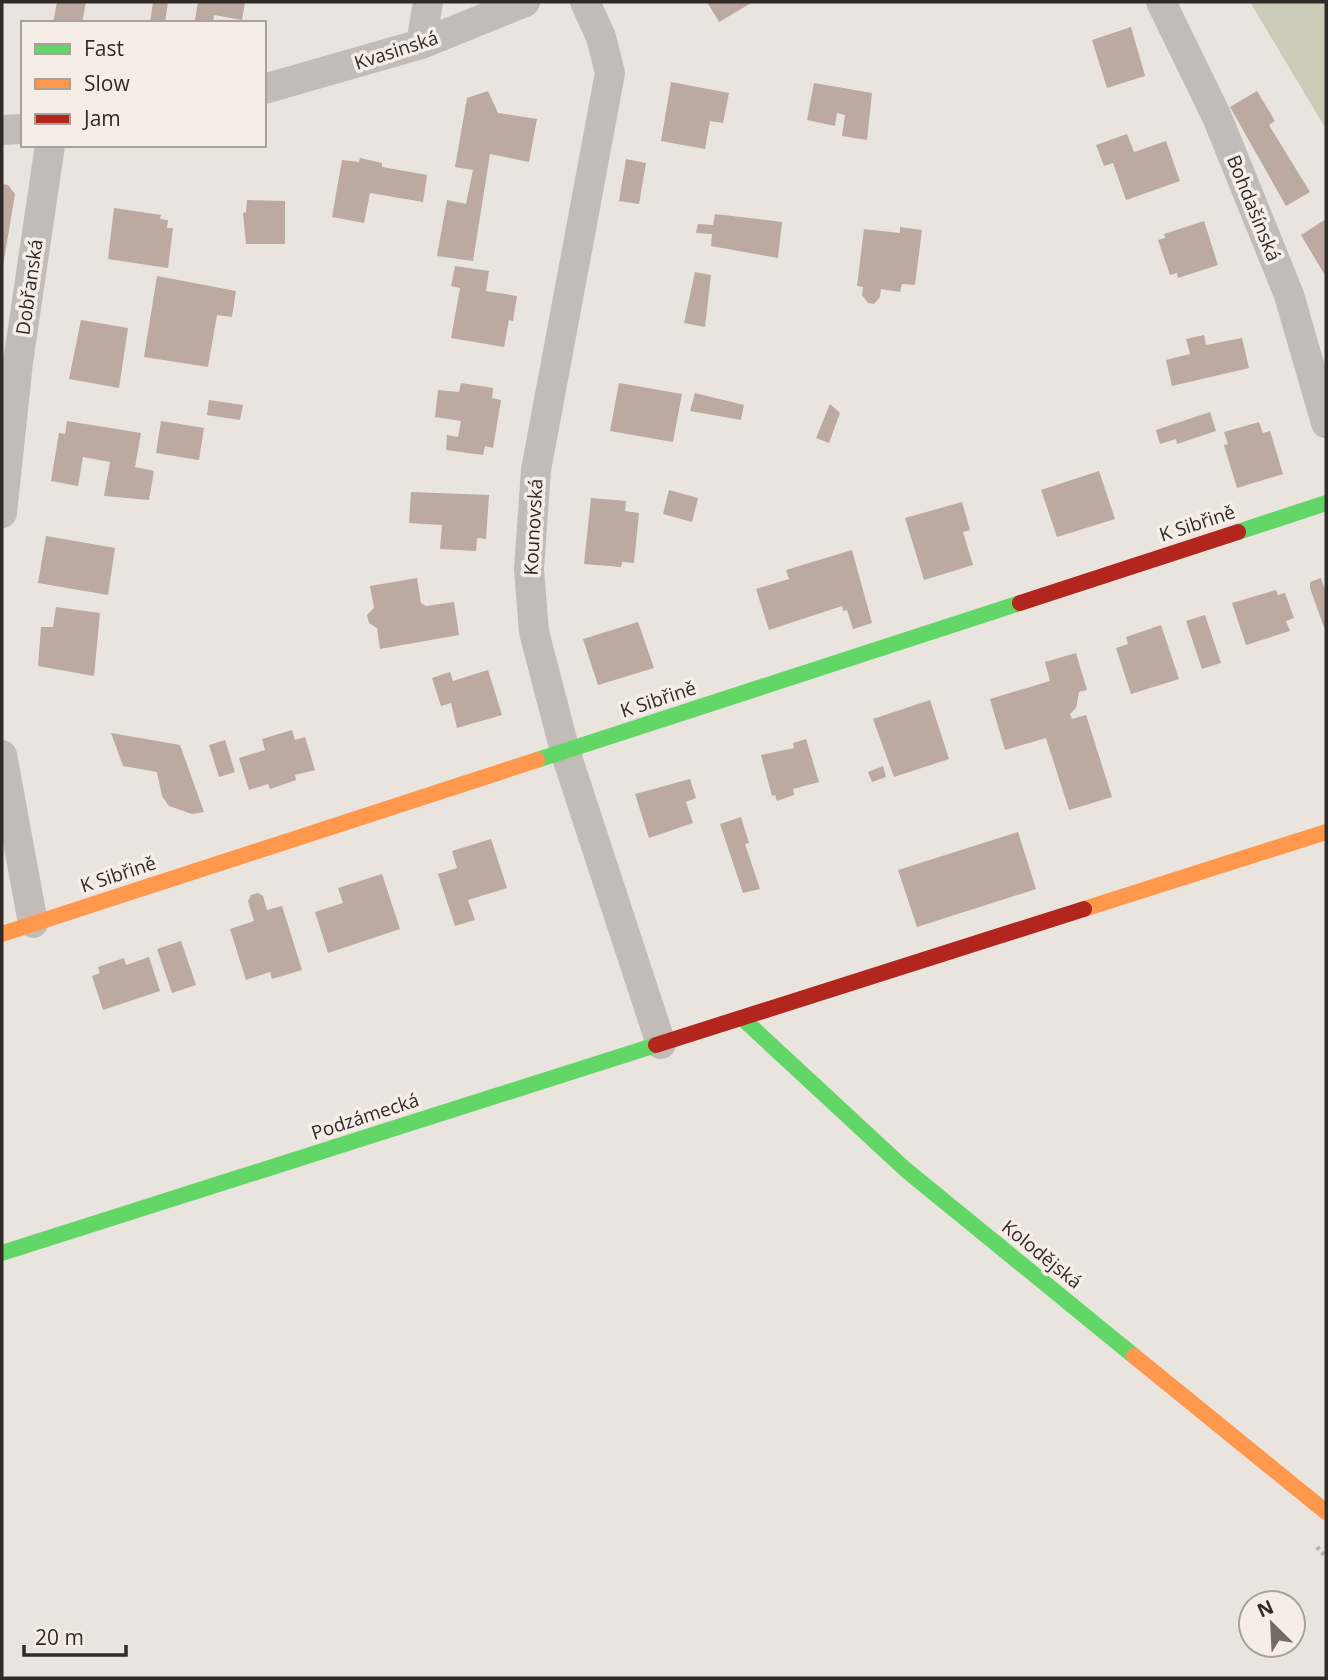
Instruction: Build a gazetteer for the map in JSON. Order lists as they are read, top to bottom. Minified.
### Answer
{"streets":{"street":["Kvasinská","Bohdašínská","Dobřanská","K Sibřině","Kounovská","Podzámecká","Kolodějská"]},"crossings":[["K Sibřině","Kounovská"],["Kounovská","Podzámecká"],["Podzámecká","Kolodějská"]],"legend":["Fast","Slow","Jam"],"scale_bar":"20 m","north":"top left"}
